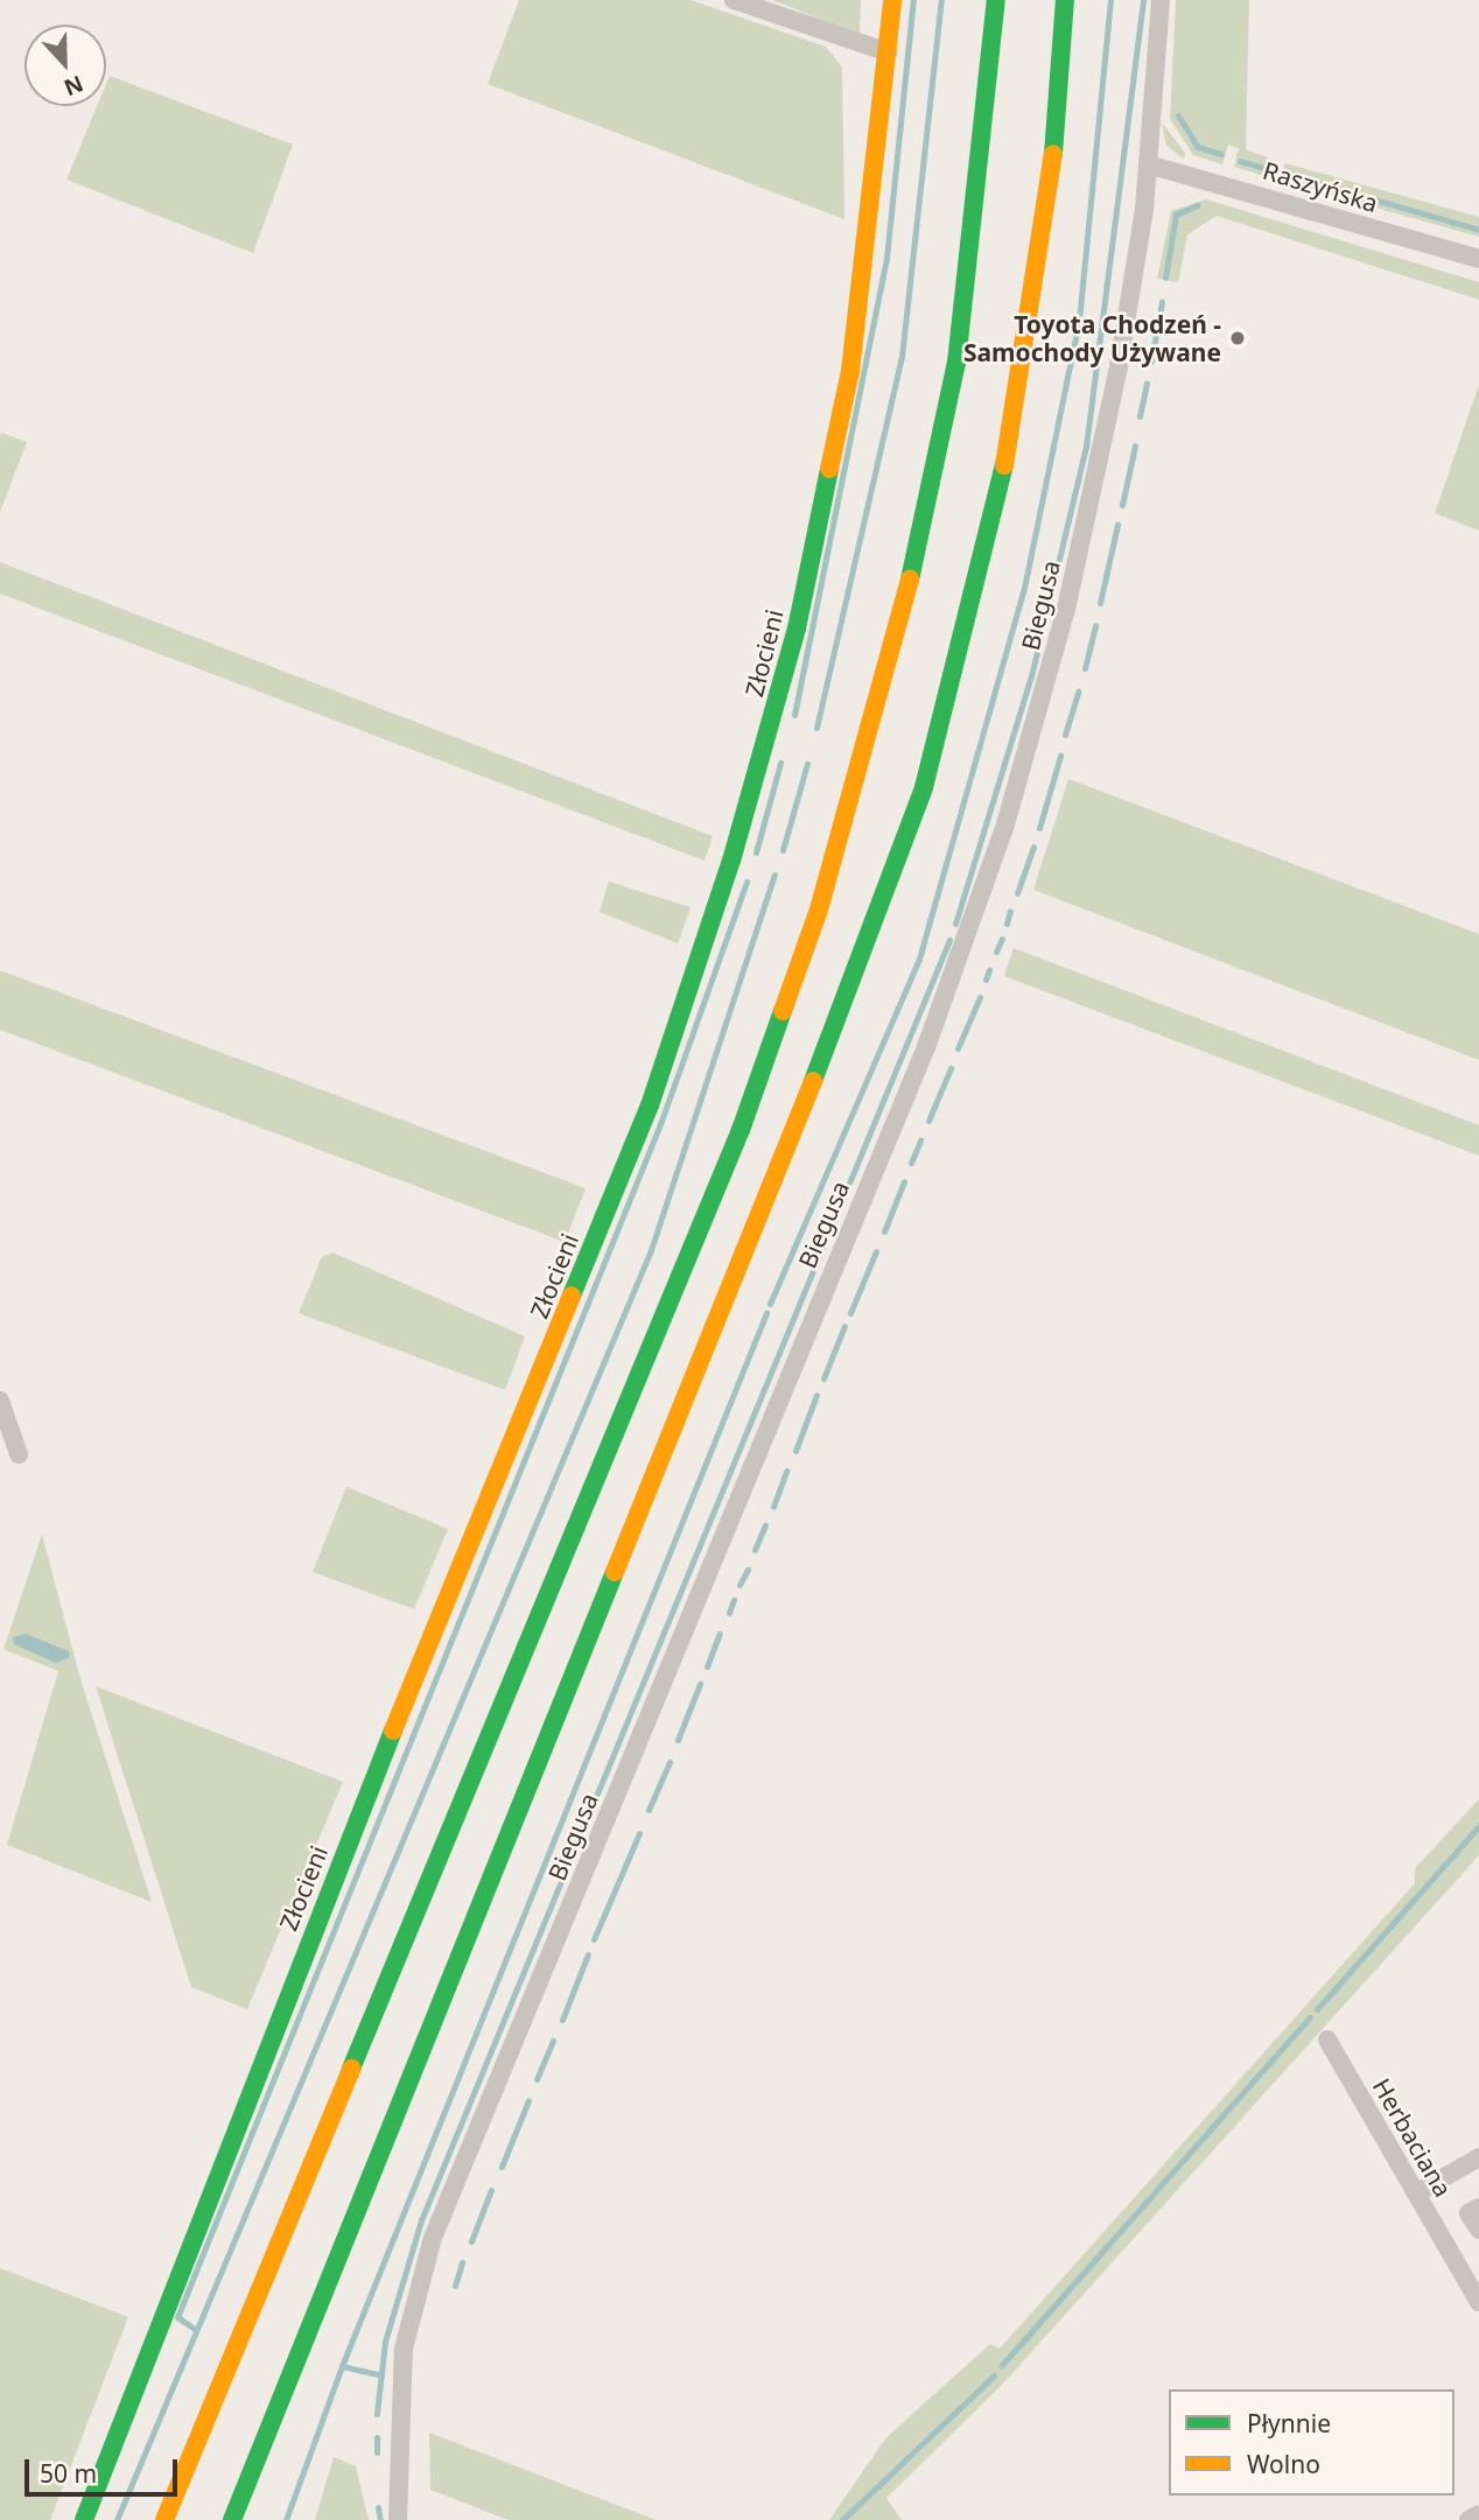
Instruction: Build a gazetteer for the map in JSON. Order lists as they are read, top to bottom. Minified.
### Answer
{"streets":{"main road":["Złocieni"],"street":["Raszyńska","Biegusa","Herbaciana"]},"crossings":[["Raszyńska","Biegusa"]],"places":["Toyota Chodzeń - Samochody Używane"],"legend":["Płynnie","Wolno"],"scale_bar":"50 m","north":"bottom"}
